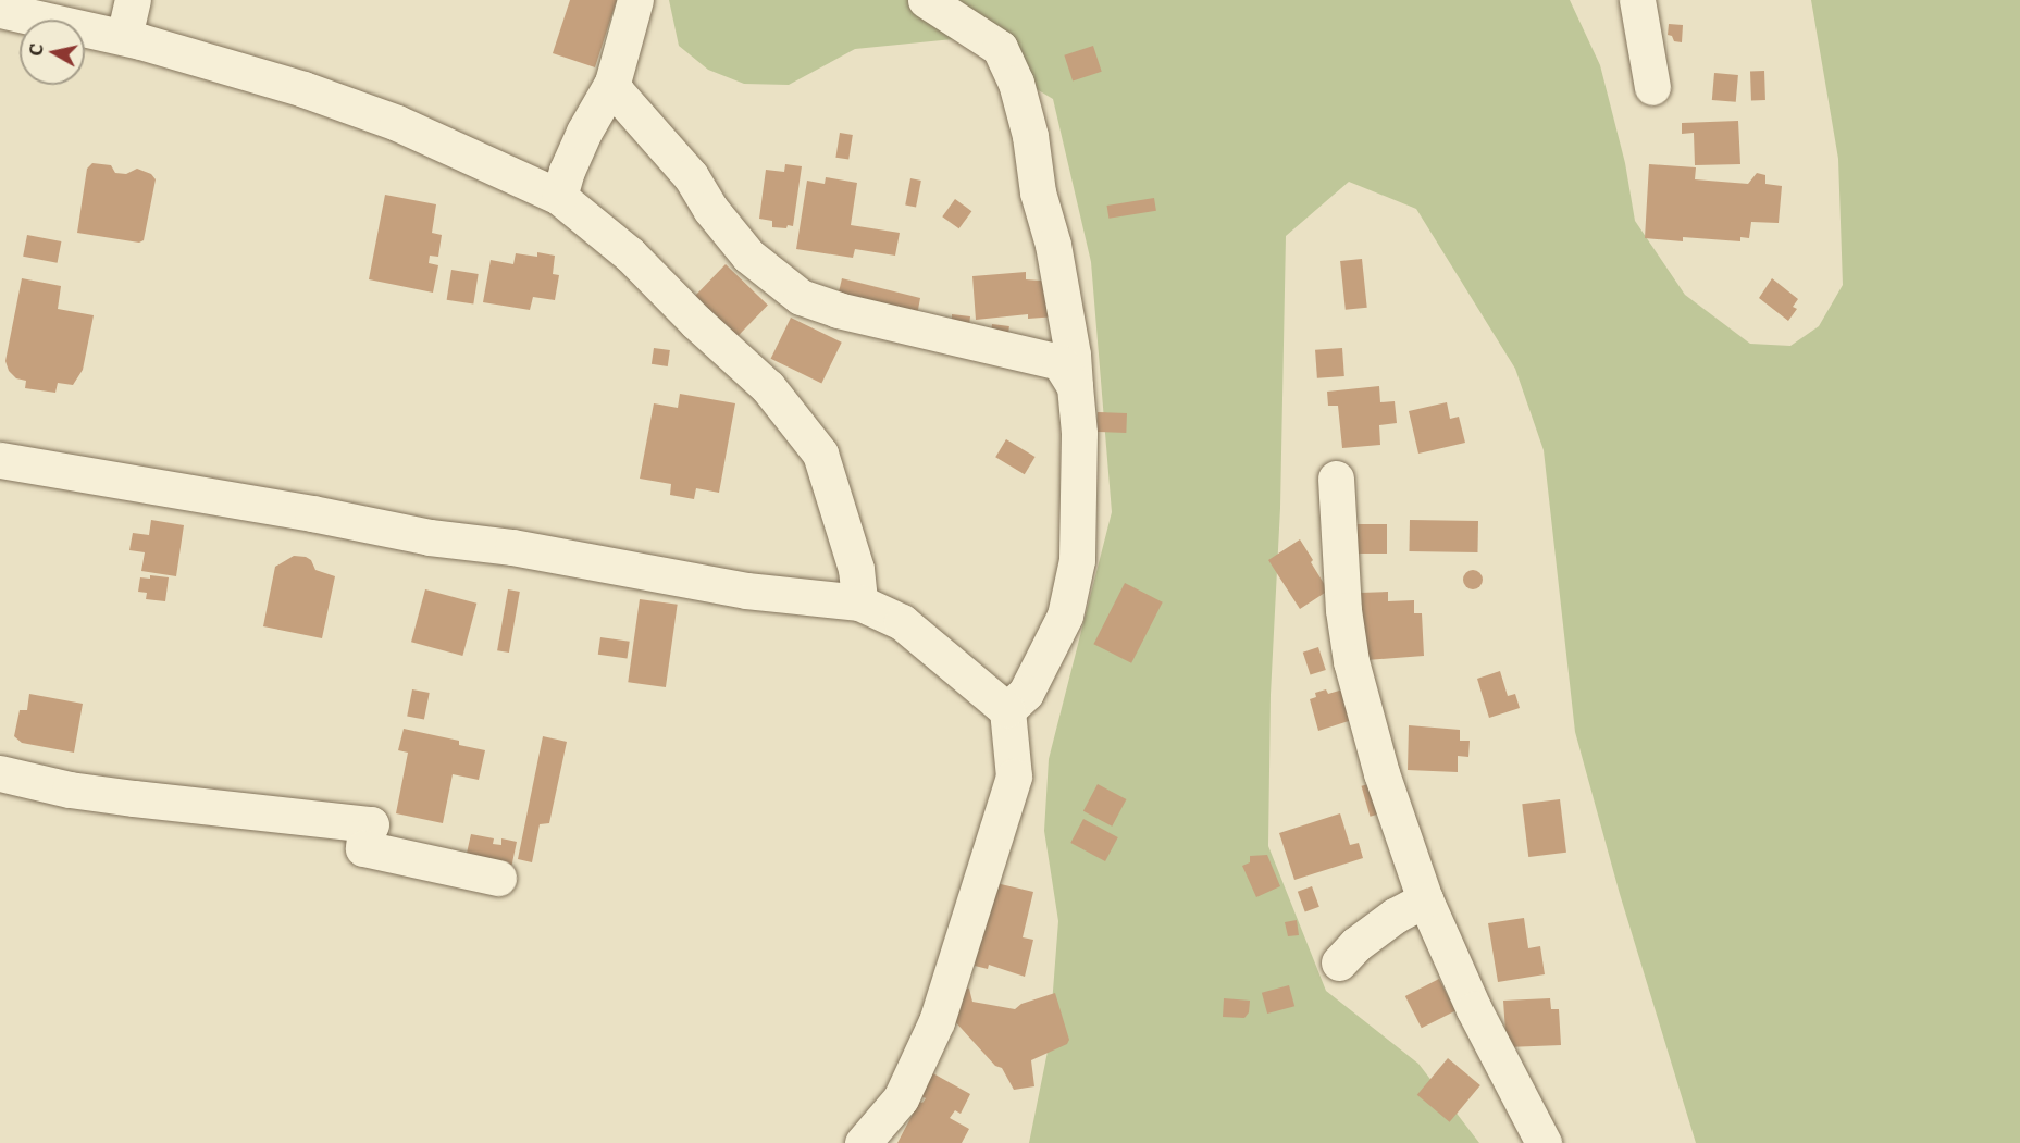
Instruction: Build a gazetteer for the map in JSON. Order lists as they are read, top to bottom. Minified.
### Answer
{"north":"left"}
